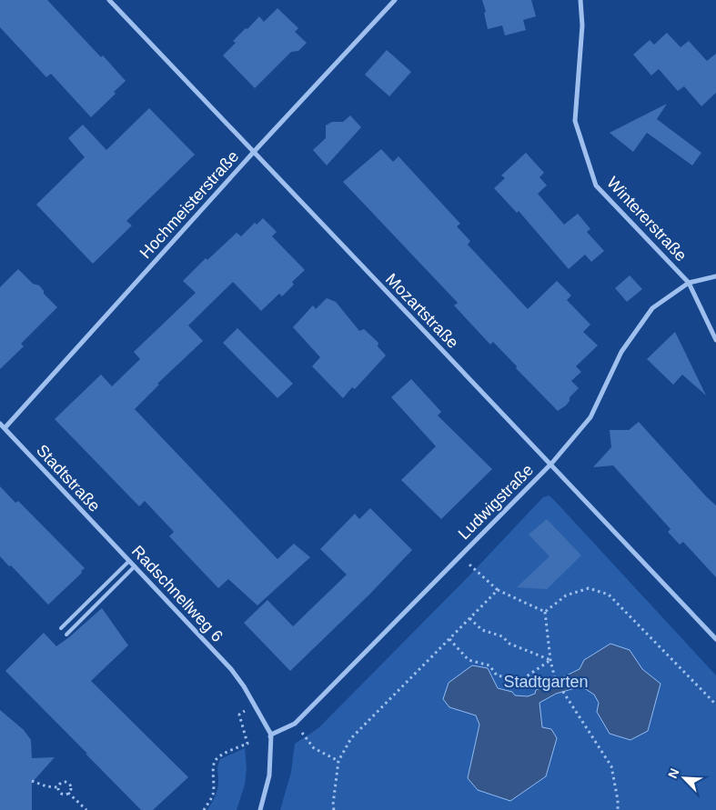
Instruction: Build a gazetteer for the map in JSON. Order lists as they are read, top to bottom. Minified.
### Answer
{"streets":{"street":["Hochmeisterstraße","Wintererstraße","Mozartstraße","Stadtstraße","Ludwigstraße","Radschnellweg 6"]},"crossings":[["Hochmeisterstraße","Mozartstraße"],["Hochmeisterstraße","Stadtstraße"],["Hochmeisterstraße","Radschnellweg 6"],["Wintererstraße","Ludwigstraße"],["Mozartstraße","Ludwigstraße"],["Stadtstraße","Radschnellweg 6"],["Ludwigstraße","Radschnellweg 6"]],"parks":["Stadtgarten"],"north":"top left"}
